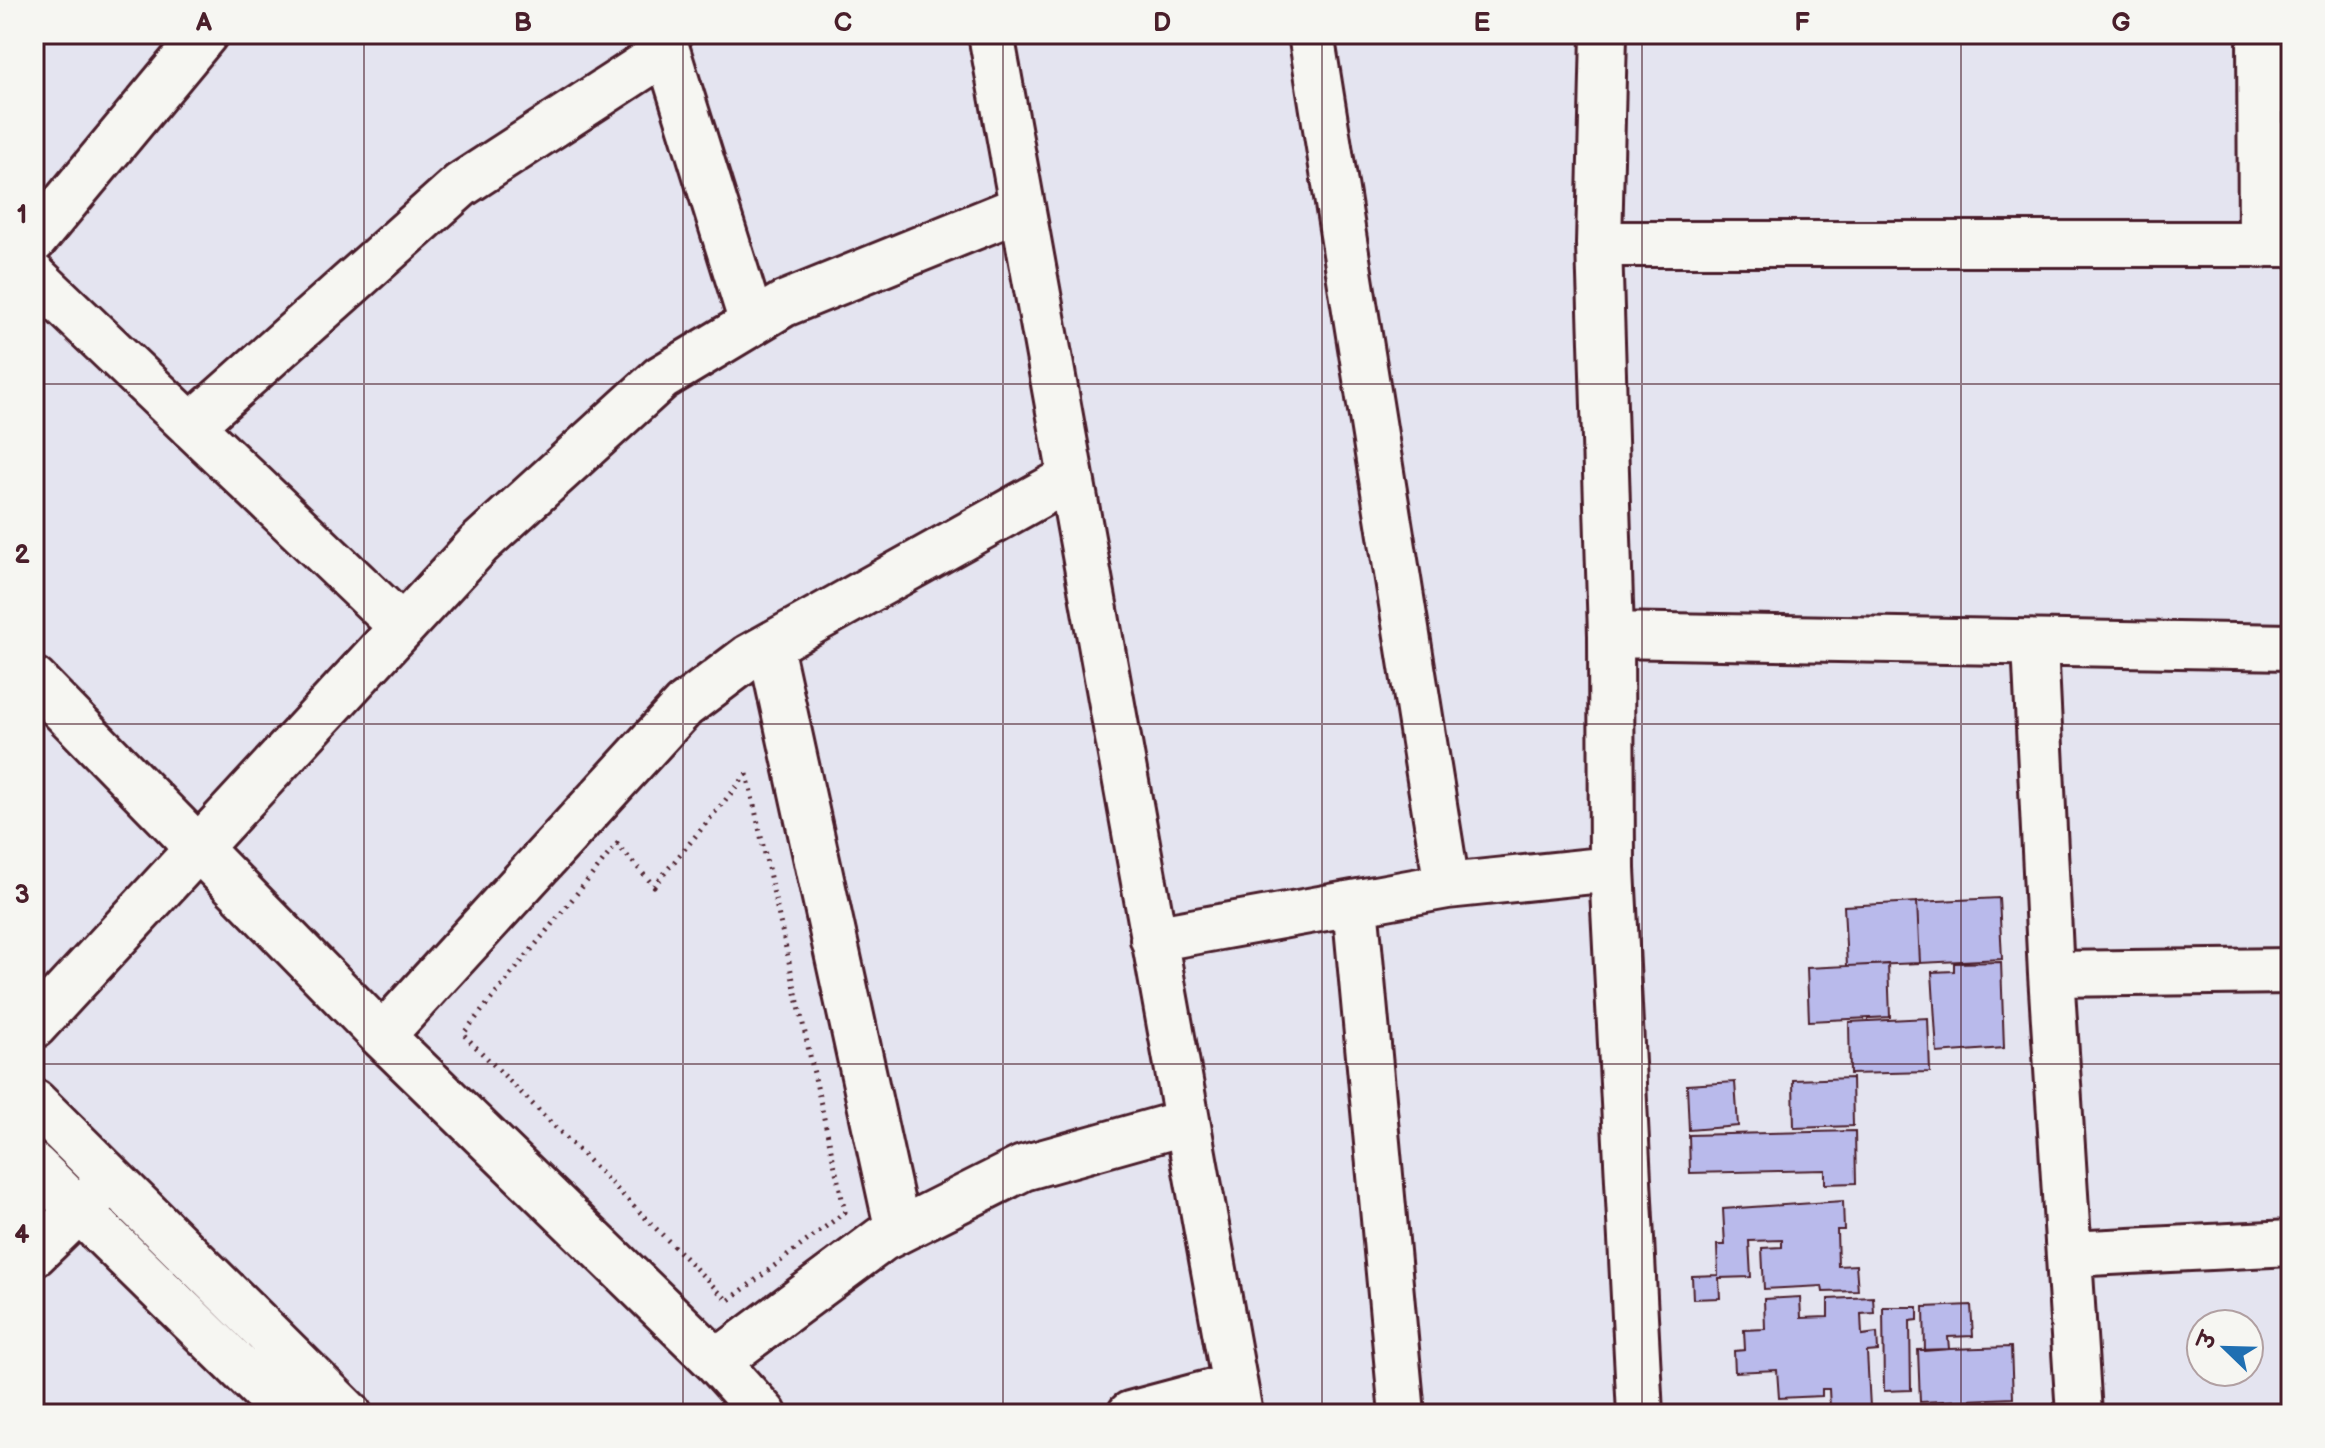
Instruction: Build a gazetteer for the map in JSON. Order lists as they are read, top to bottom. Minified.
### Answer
{"north":"top left","grid":{"columns":["A","B","C","D","E","F","G"],"rows":["1","2","3","4"]}}
